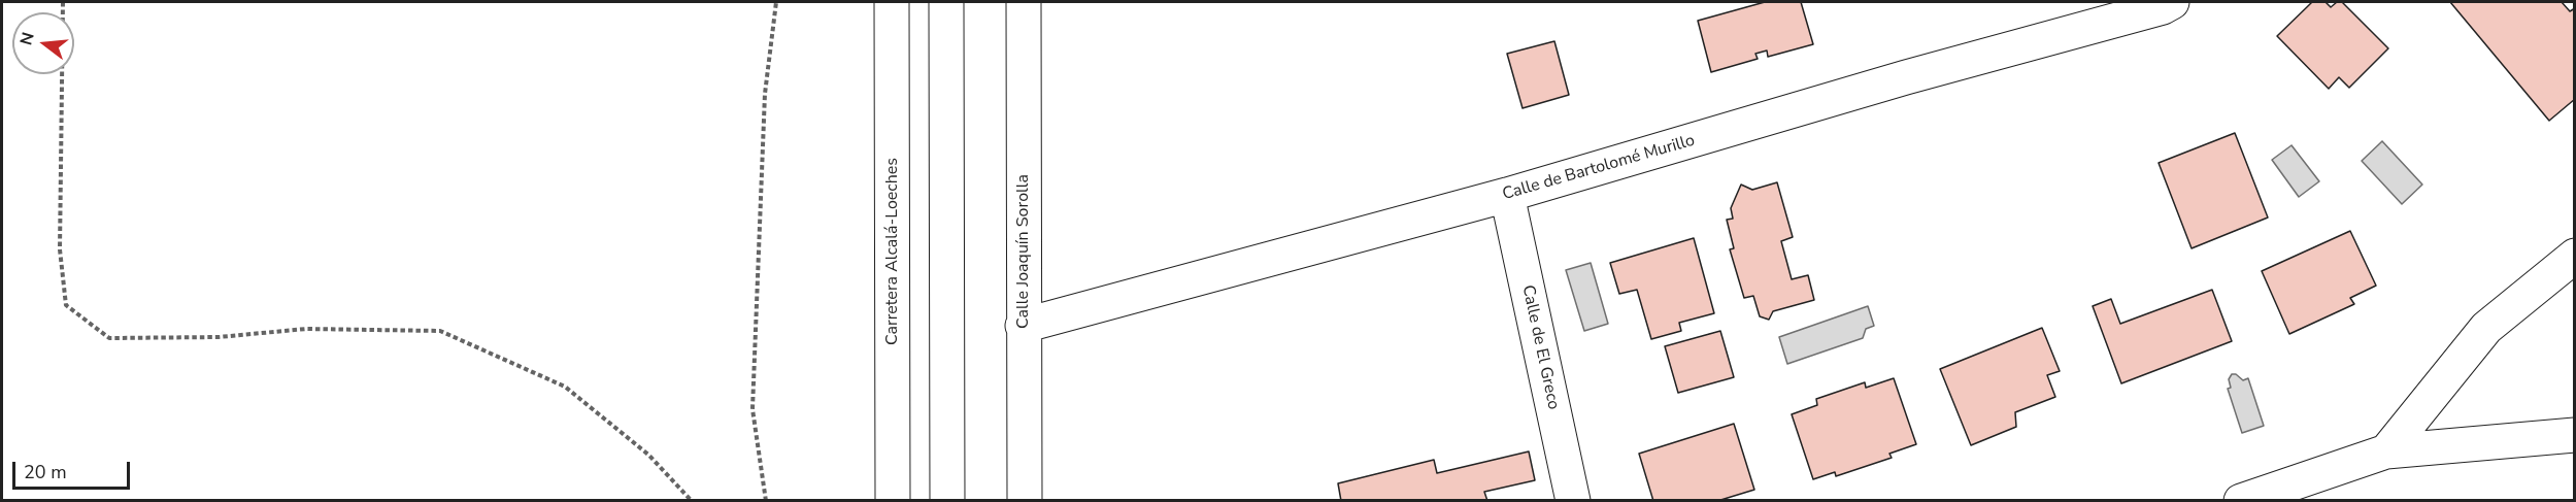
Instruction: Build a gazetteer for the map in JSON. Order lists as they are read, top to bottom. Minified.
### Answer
{"streets":{"street":["Calle de Bartolomé Murillo","Carretera Alcalá-Loeches","Calle Joaquín Sorolla","Calle de El Greco"]},"crossings":[["Calle de Bartolomé Murillo","Calle Joaquín Sorolla"],["Calle de Bartolomé Murillo","Calle de El Greco"]],"scale_bar":"20 m","north":"left"}
